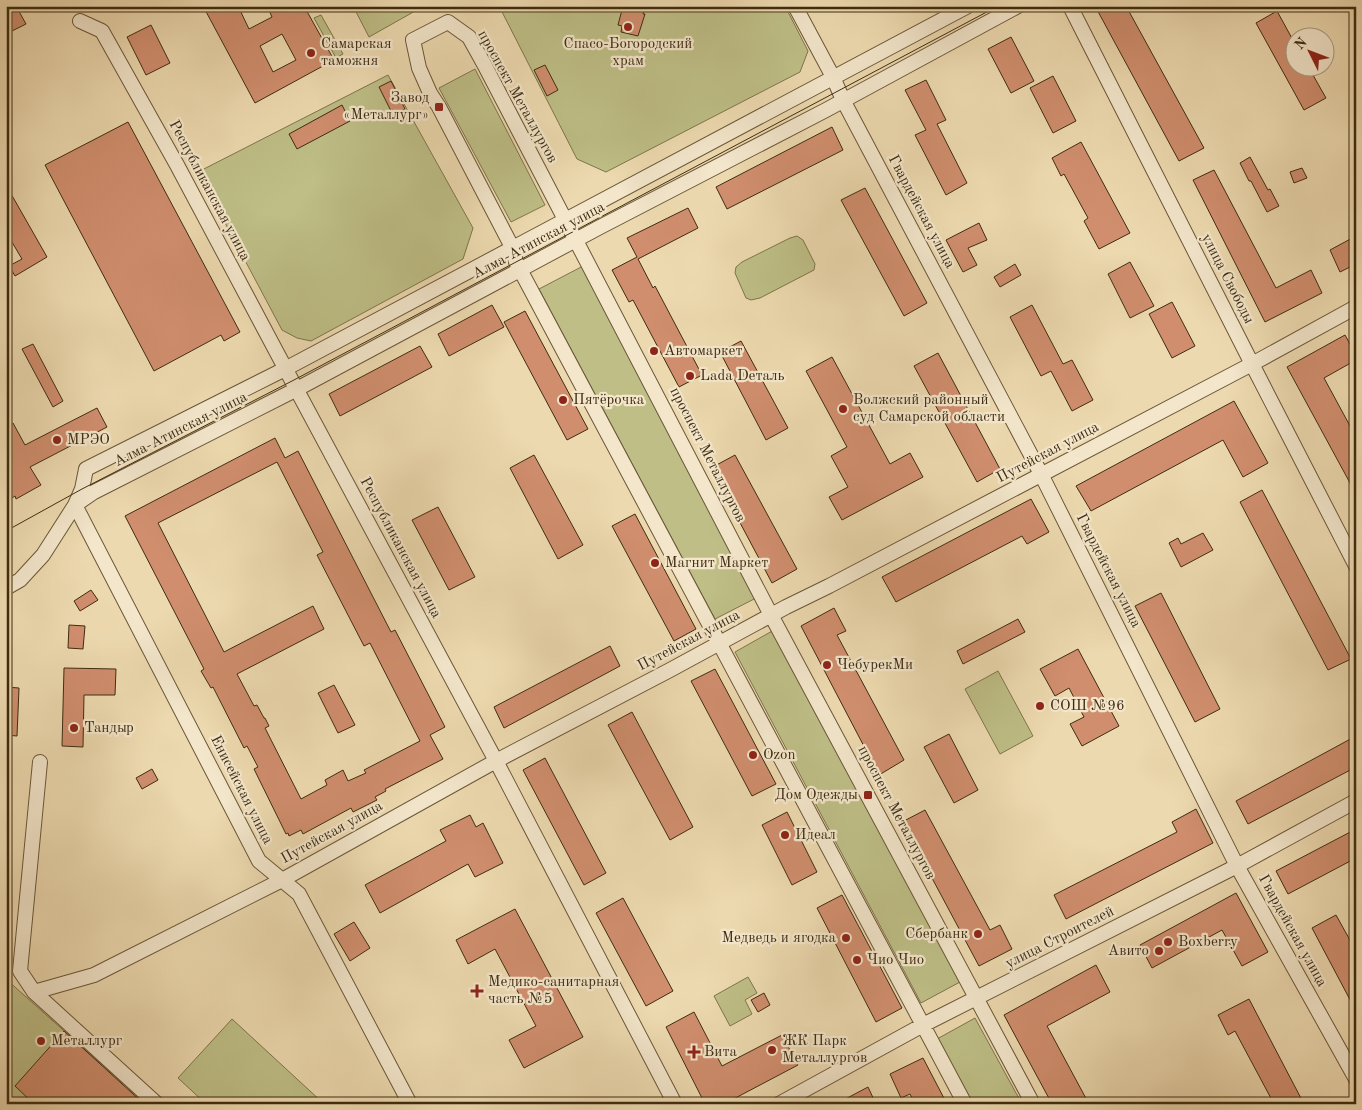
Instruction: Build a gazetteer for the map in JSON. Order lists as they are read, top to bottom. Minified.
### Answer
{"streets":{"street":["проспект Металлургов","Республиканская улица","Гвардейская улица","Алма-Атинская улица","улица Свободы","Путейская улица","Енисейская улица","улица Строителей"]},"crossings":[["проспект Металлургов","Алма-Атинская улица"],["проспект Металлургов","Путейская улица"],["проспект Металлургов","улица Строителей"],["Республиканская улица","Алма-Атинская улица"],["Республиканская улица","Путейская улица"],["Гвардейская улица","Алма-Атинская улица"],["Гвардейская улица","Путейская улица"],["Гвардейская улица","улица Строителей"],["Алма-Атинская улица","Енисейская улица"],["улица Свободы","Путейская улица"],["Путейская улица","Енисейская улица"]],"places":{"other":["Спасо-Богородский храм","Самарская таможня","Автомаркет","Lada Dеталь","Пятёрочка","Волжский районный суд Самарской области","МРЭО","Магнит Маркет","ЧебурекМи","СОШ №96","Тандыр","Ozon","Идеал","Сбербанк","Медведь и ягодка","Boxberry","Авито","Чио Чио","Металлург","ЖК Парк Металлургов"],"transit":["Завод «Металлург»","Дом Одежды"],"health":["Медико-санитарная часть №5","Вита"]},"north":"top left"}
